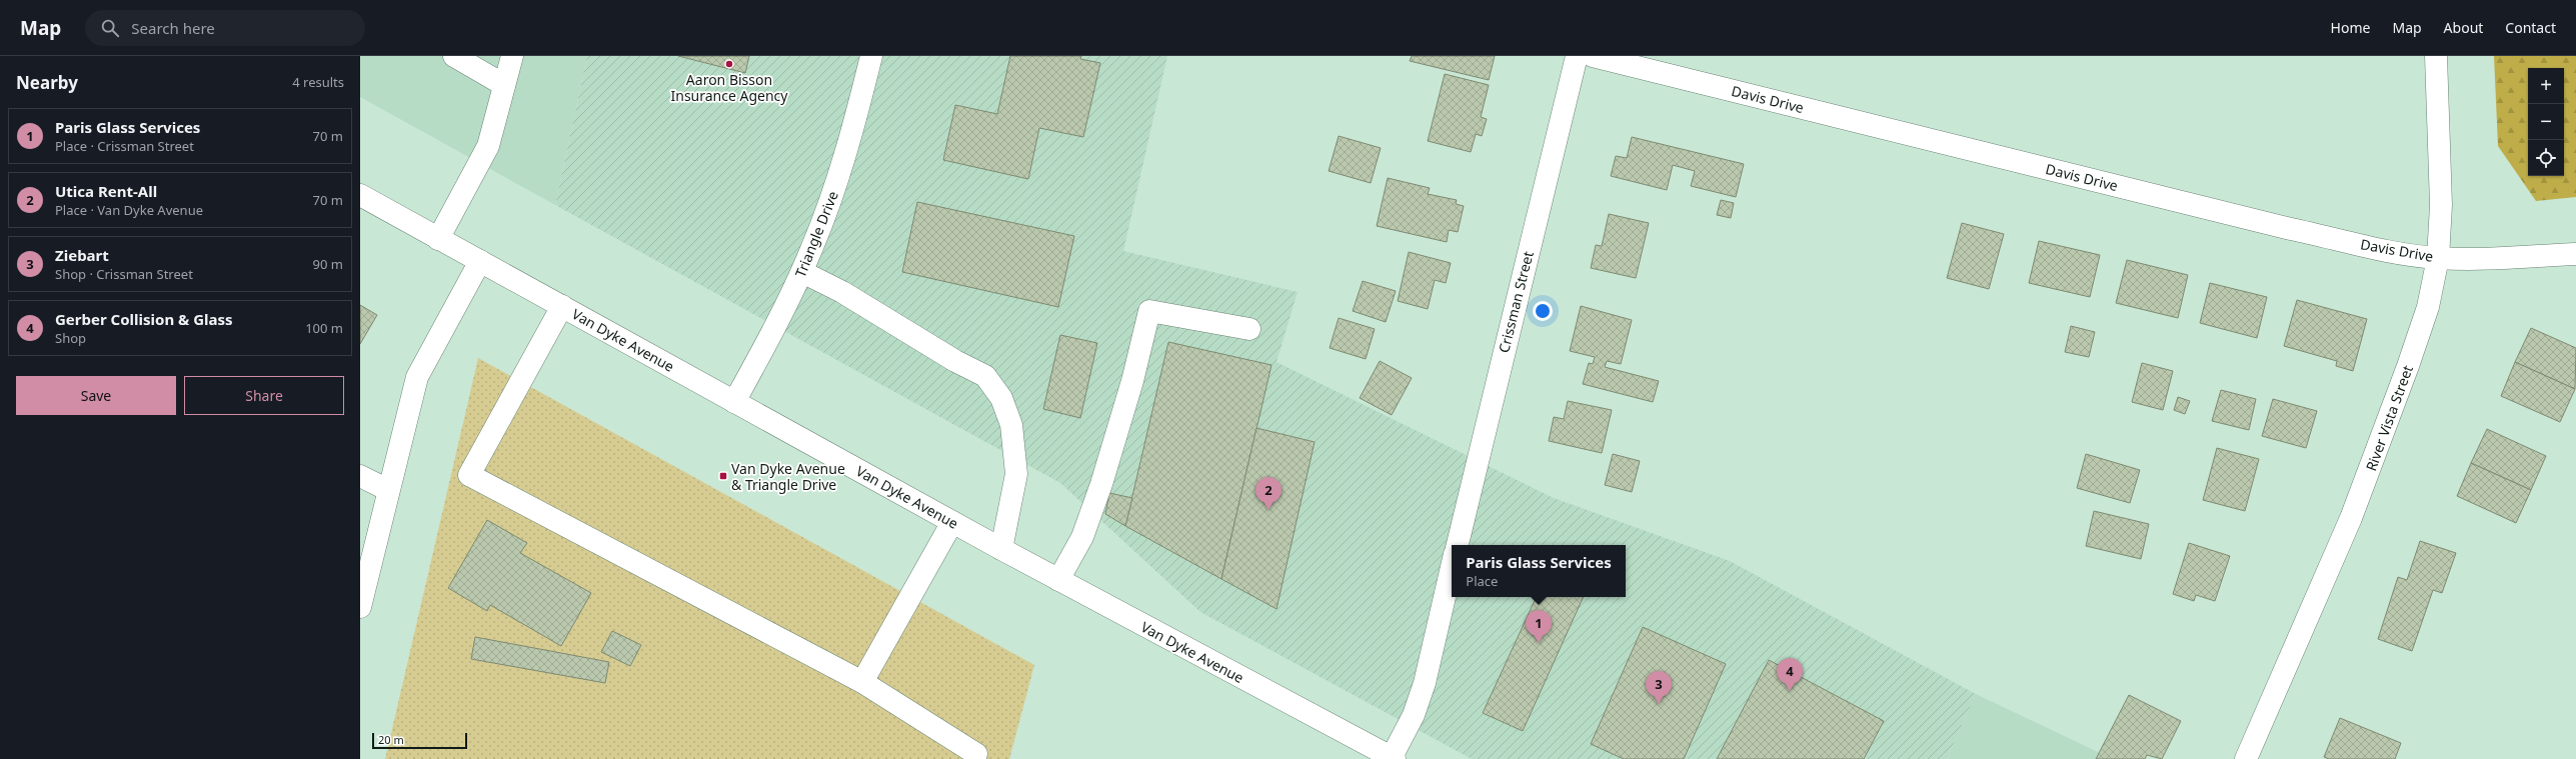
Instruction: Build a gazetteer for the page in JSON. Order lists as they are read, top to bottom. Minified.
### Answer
{"streets":{"street":["Davis Drive","Triangle Drive","Crissman Street","Van Dyke Avenue","River Vista Street"]},"crossings":[["Davis Drive","River Vista Street"],["Triangle Drive","Van Dyke Avenue"]],"places":{"other":["Aaron Bisson Insurance Agency"],"transit":["Van Dyke Avenue & Triangle Drive"]},"scale_bar":"20 m","page":{"header":"Map","search":"Search here","nav":["Home","Map","About","Contact"],"heading":["Nearby","4 results"],"map_buttons":["+","−"],"list":[{"mark":"1","name":"Paris Glass Services","note":"Place · Crissman Street","value":"70 m"},{"mark":"2","name":"Utica Rent-All","note":"Place · Van Dyke Avenue","value":"70 m"},{"mark":"3","name":"Ziebart","note":"Shop · Crissman Street","value":"90 m"},{"mark":"4","name":"Gerber Collision & Glass","note":"Shop","value":"100 m"}],"buttons":["Save","Share"],"pins":["2","1","4","3"],"popup":["Paris Glass Services","Place"],"scale":"20 m"}}
